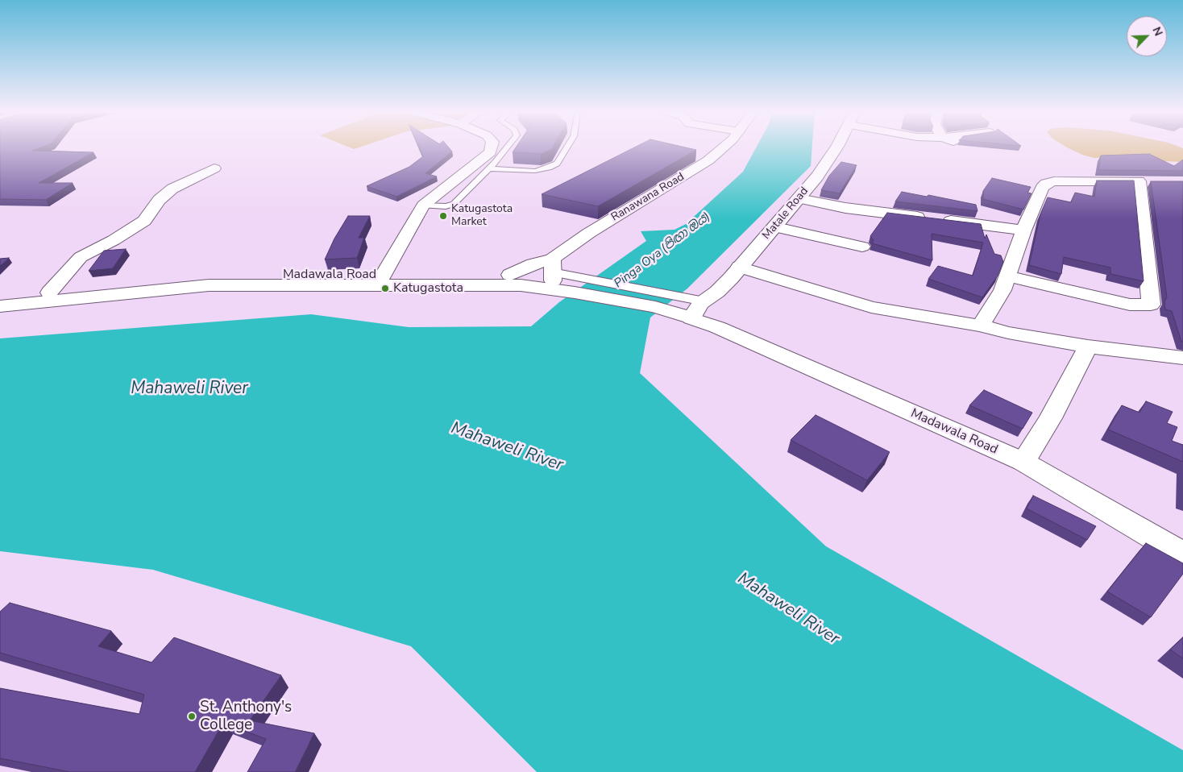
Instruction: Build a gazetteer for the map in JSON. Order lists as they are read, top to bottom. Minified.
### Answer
{"streets":{"main road":["Ranawana Road","Matale Road","Madawala Road"]},"crossings":[["Ranawana Road","Madawala Road"],["Matale Road","Madawala Road"]],"water":["Pinga Oya (පිඟා ඔය)","Mahaweli River"],"places":["Katugastota Market","Katugastota","St. Anthony's College"],"north":"top right"}
